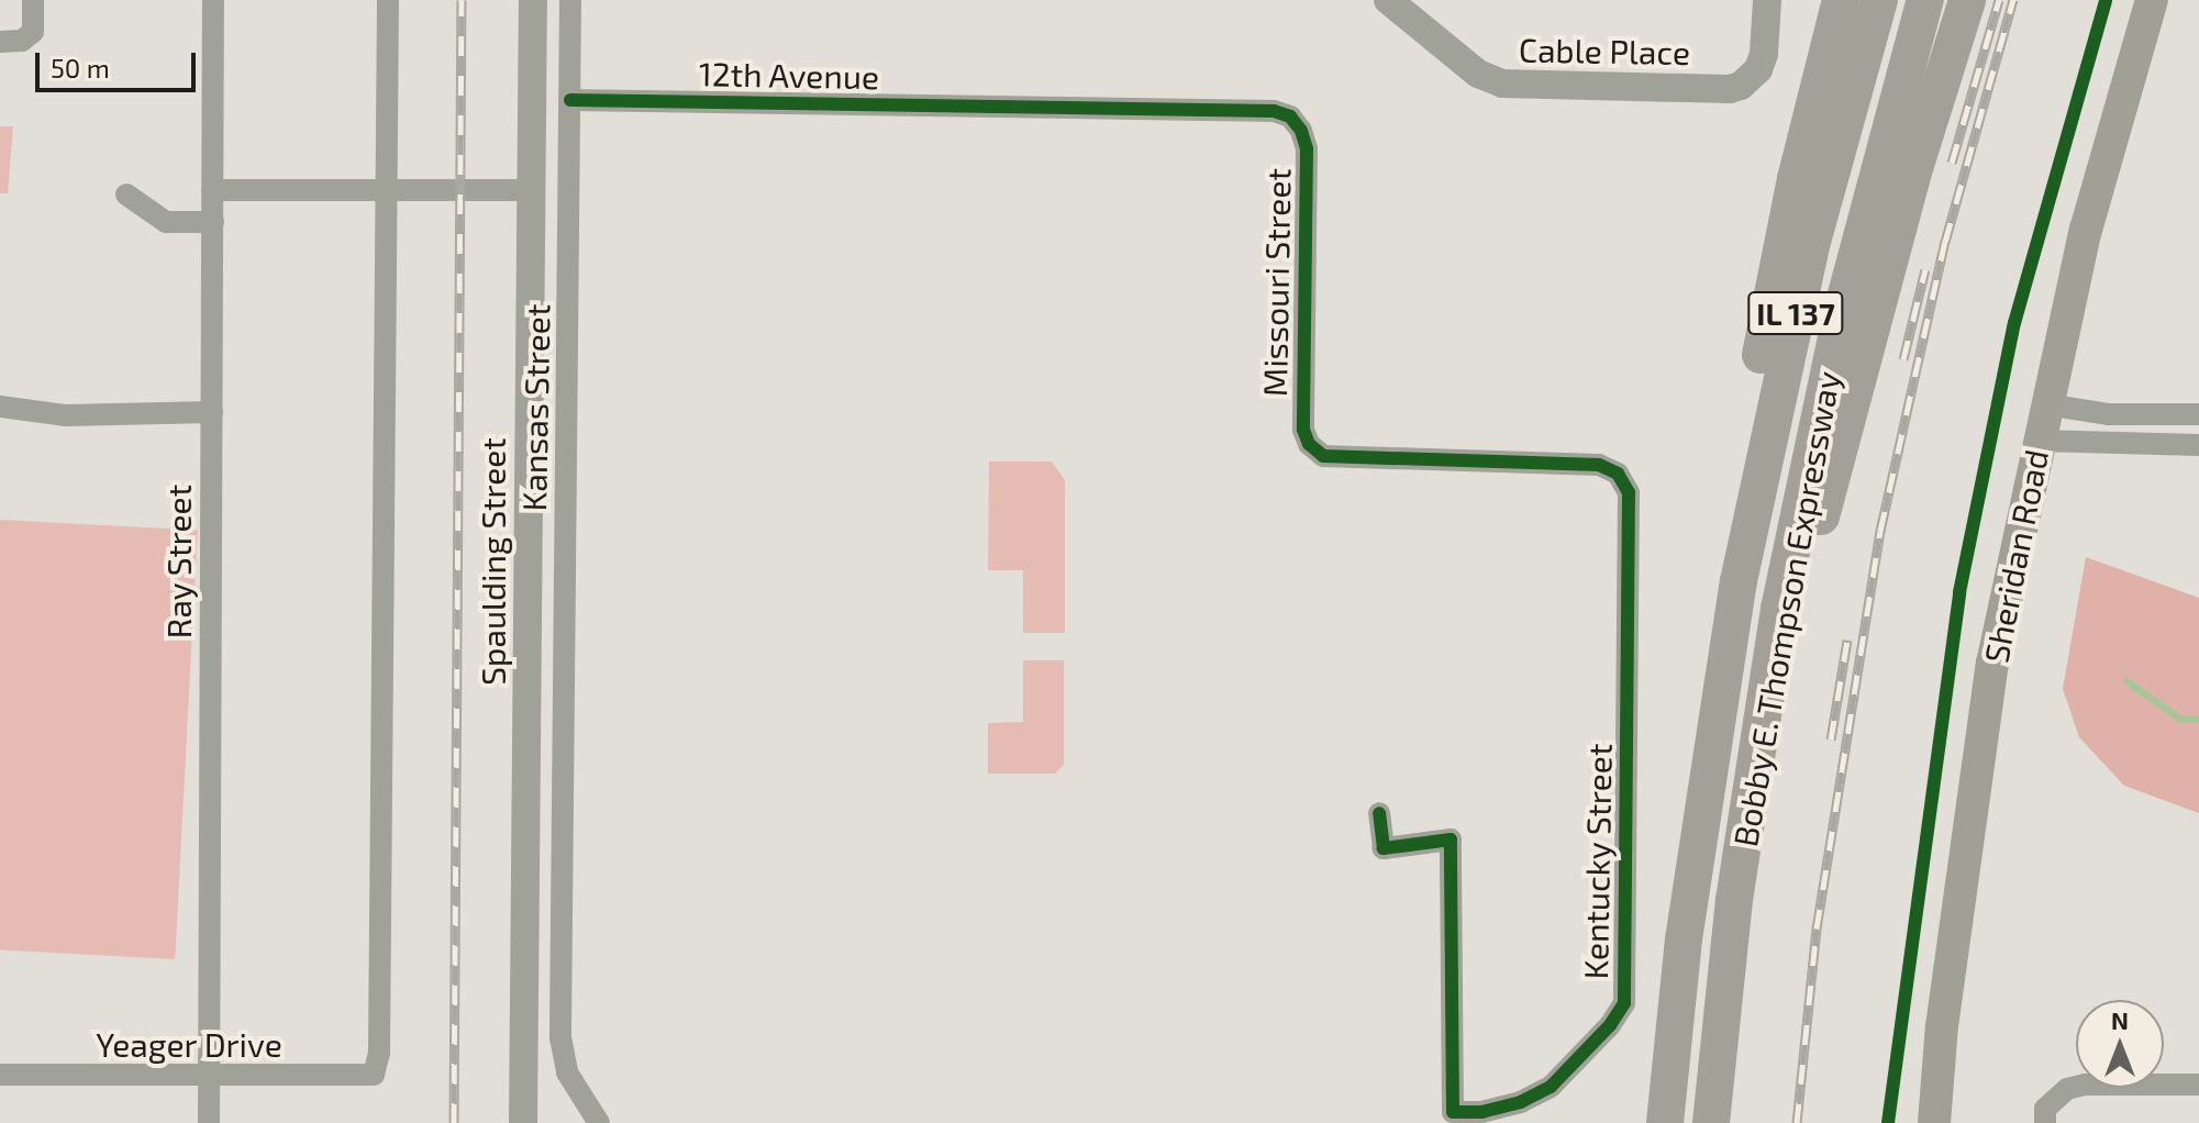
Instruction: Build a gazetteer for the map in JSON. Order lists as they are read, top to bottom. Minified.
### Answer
{"streets":{"highway":["IL 137","Bobby E. Thompson Expressway"],"main road":["Sheridan Road"],"street":["Cable Place","12th Avenue","Missouri Street","Kansas Street","Ray Street","Spaulding Street","Kentucky Street","Yeager Drive"]},"crossings":[["12th Avenue","Missouri Street"],["12th Avenue","Kansas Street"],["Missouri Street","Kentucky Street"],["Ray Street","Yeager Drive"]],"scale_bar":"50 m","north":"top"}
